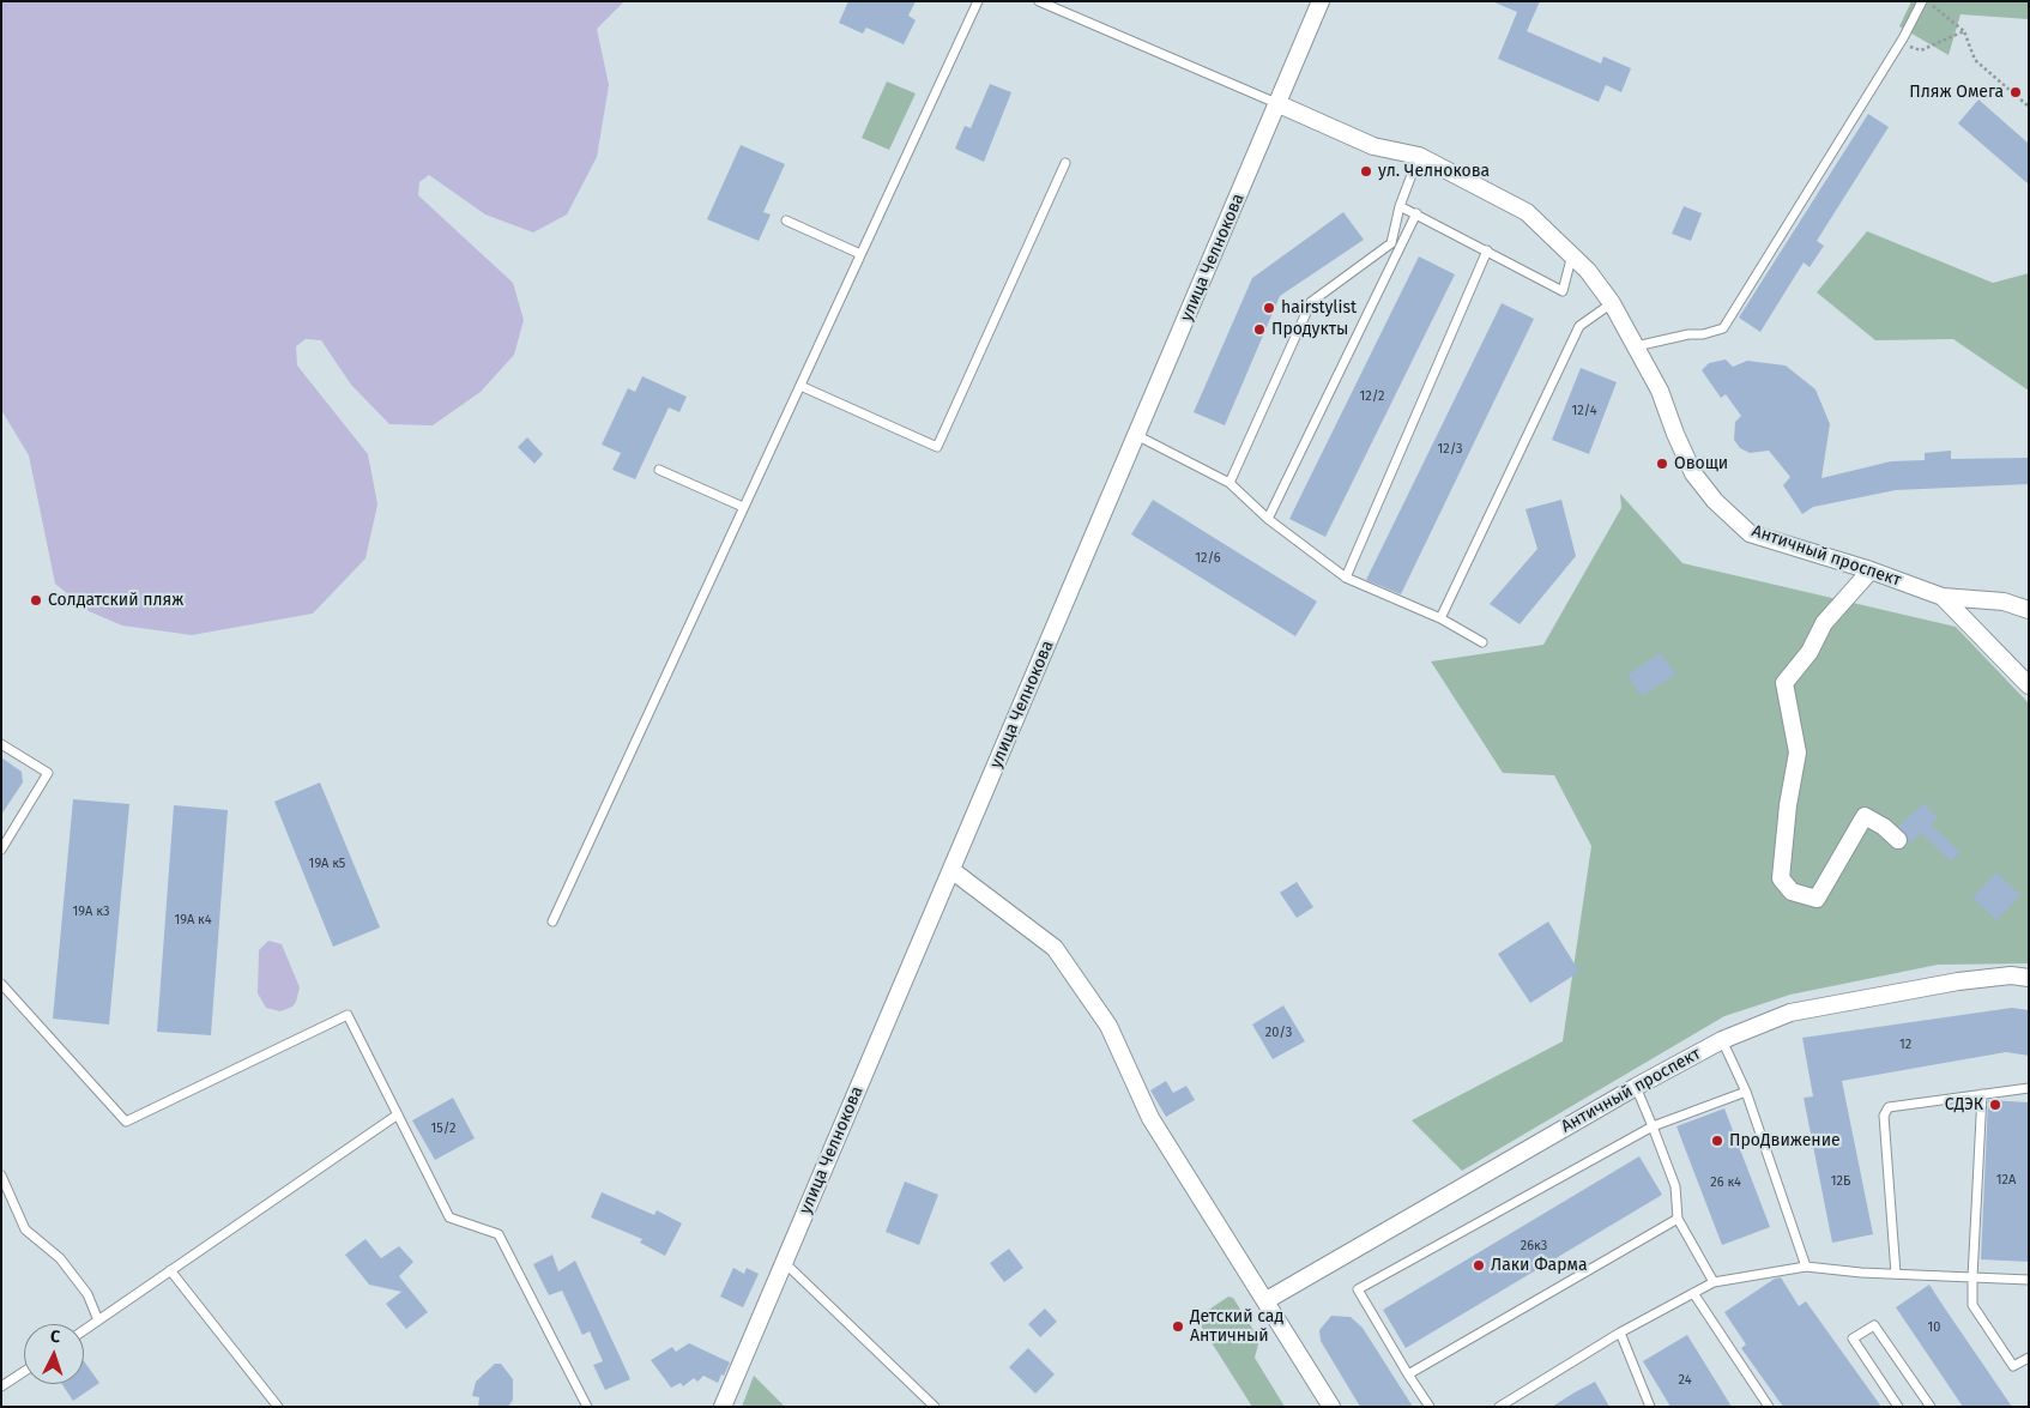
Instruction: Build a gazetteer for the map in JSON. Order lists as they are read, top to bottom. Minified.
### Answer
{"streets":{"street":["улица Челнокова","Античный проспект"]},"crossings":[["улица Челнокова","Античный проспект"]],"places":["Пляж Омега","ул. Челнокова","hairstylist","Продукты","Овощи","Солдатский пляж","СДЭК","ПроДвижение","Лаки Фарма","Детский сад Античный"],"house_numbers":["12/2","12/4","12/3","12/6","19А к5","19А к3","19А к4","20/3","12","15/2","12А","12Б","26 к4","26к3","10","24"],"north":"top"}
